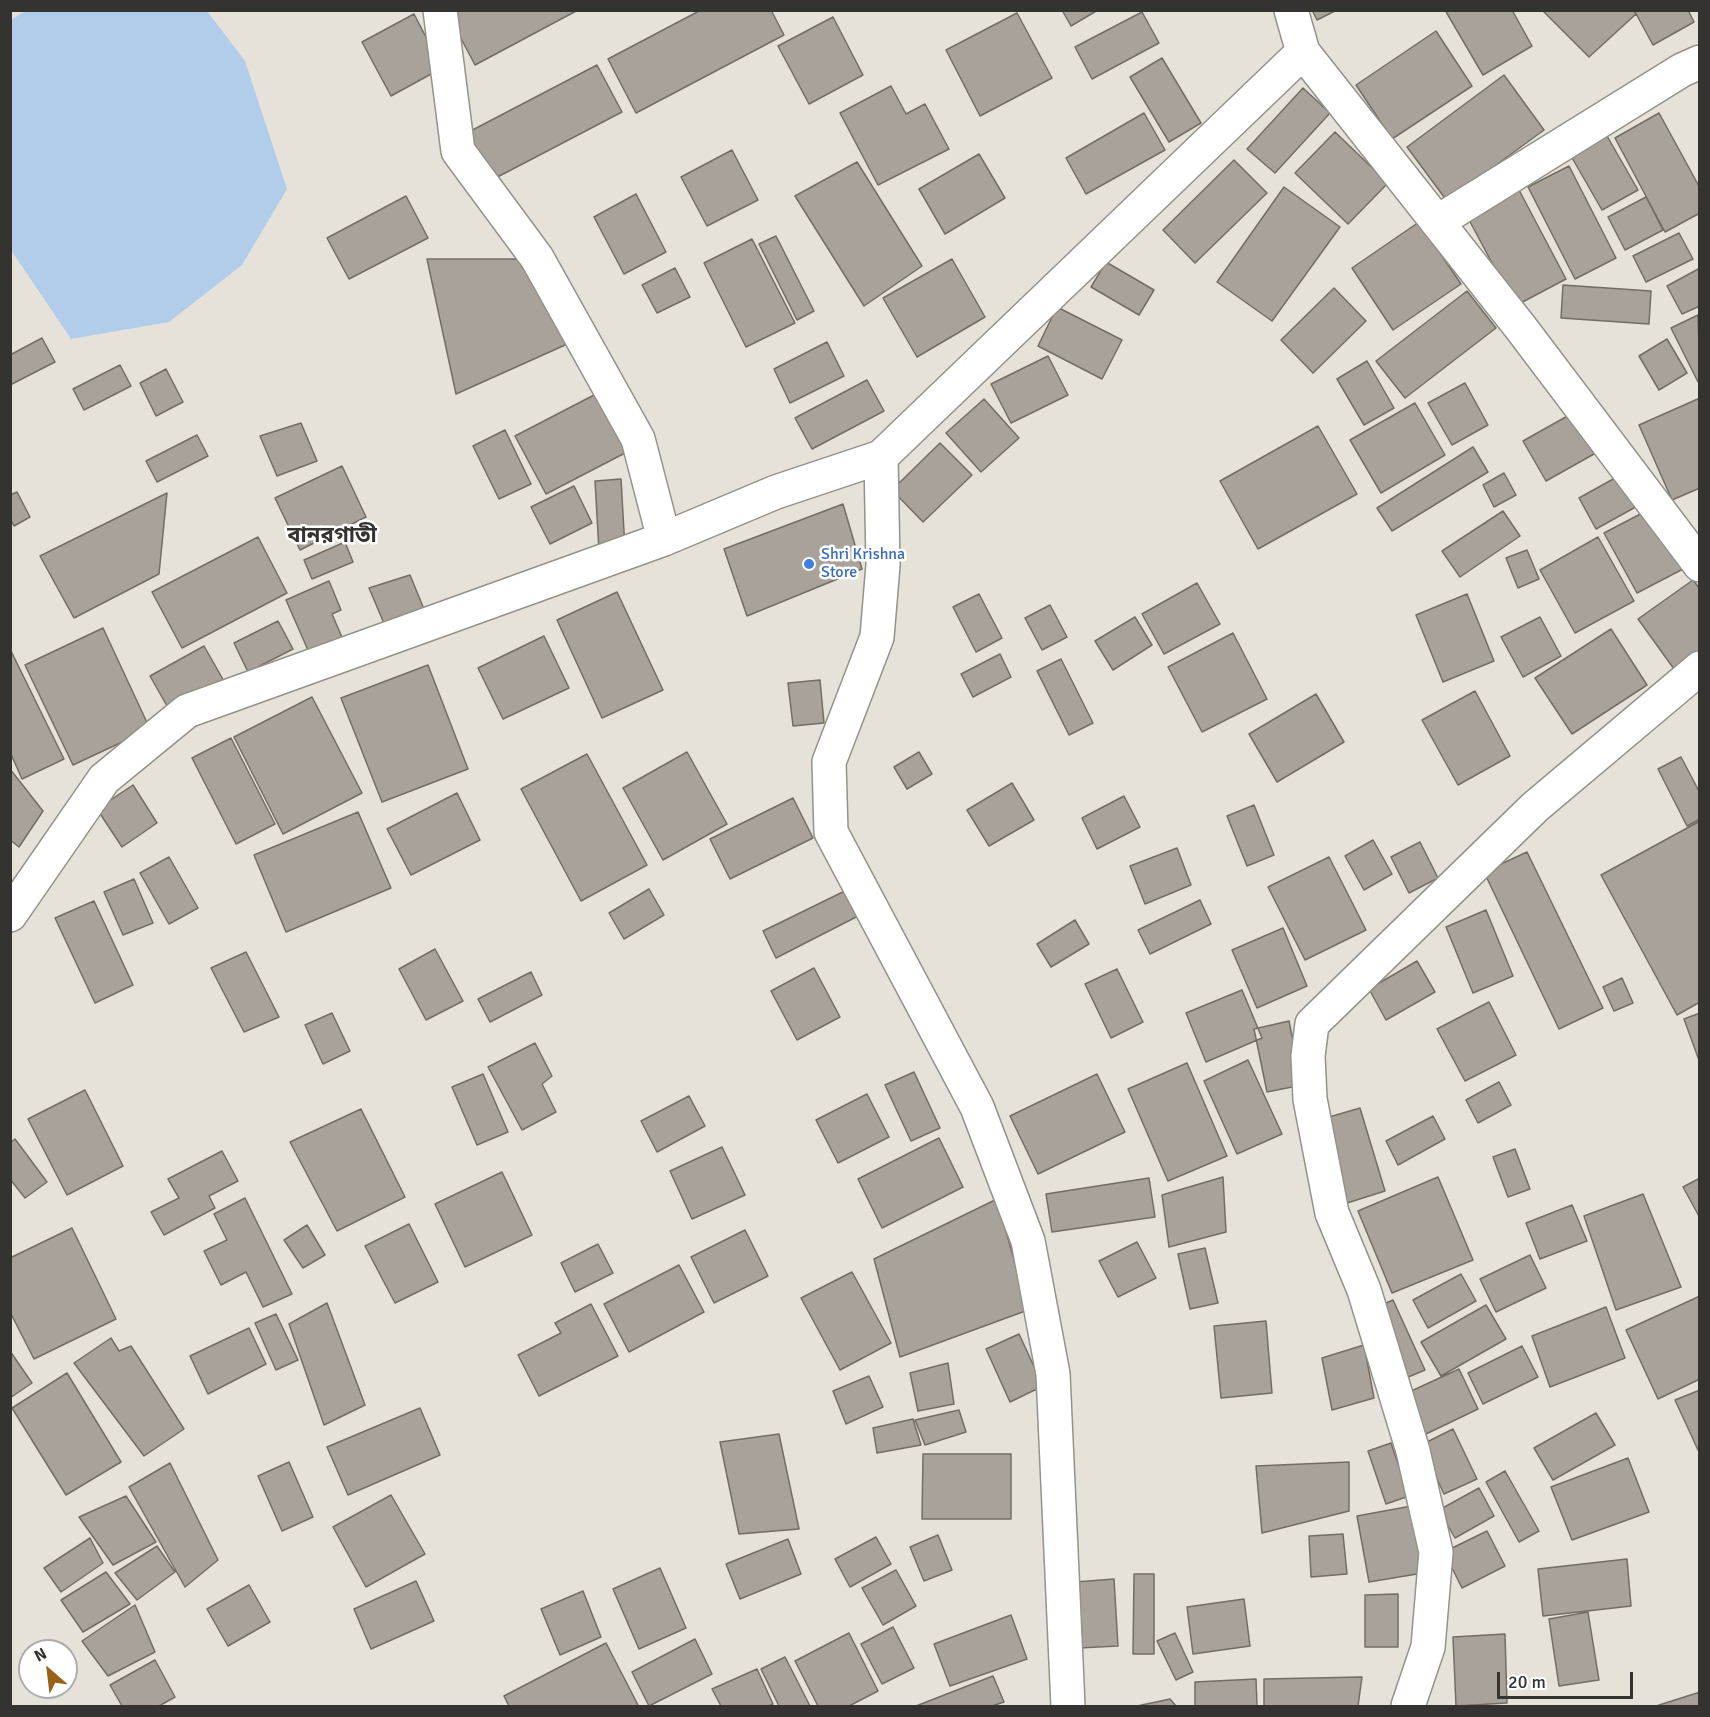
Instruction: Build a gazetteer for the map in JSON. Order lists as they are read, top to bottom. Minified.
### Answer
{"districts":["বানরগাতী"],"places":["Shri Krishna Store"],"scale_bar":"20 m","north":"top left"}
